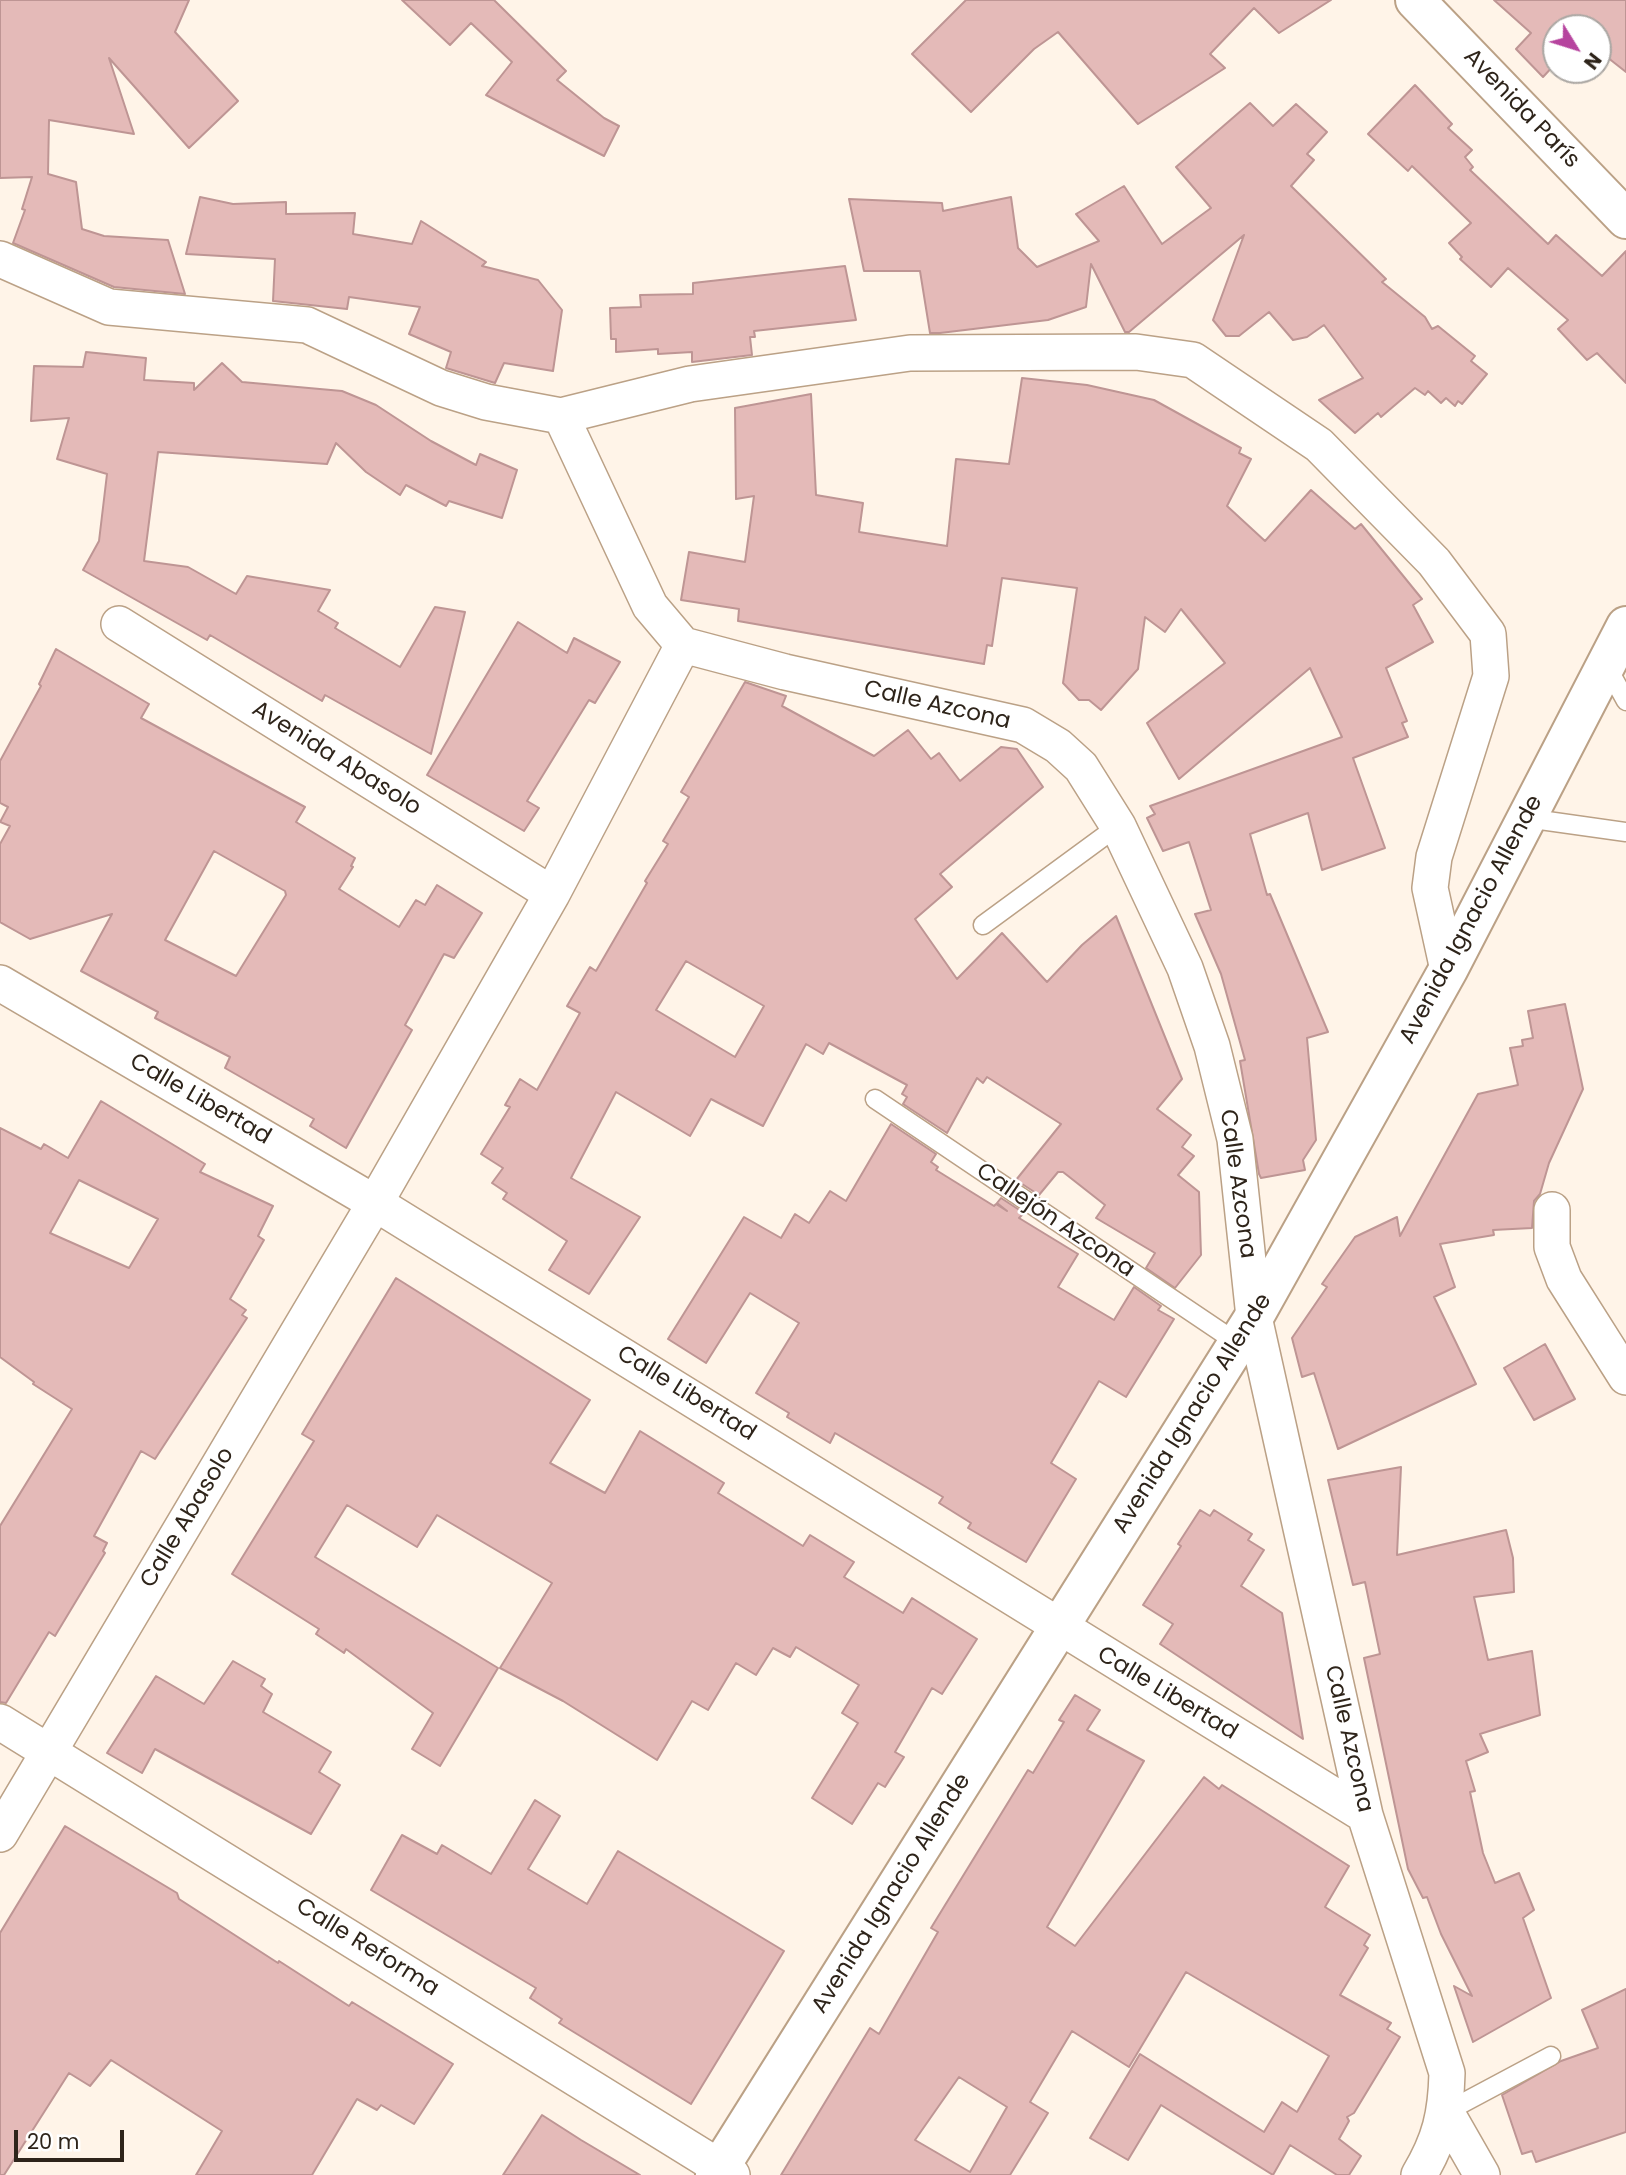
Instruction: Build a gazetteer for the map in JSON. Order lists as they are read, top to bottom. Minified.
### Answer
{"streets":{"main road":["Avenida París","Avenida Ignacio Allende"],"street":["Calle Azcona","Avenida Abasolo","Calle Libertad","Calle Abasolo","Calle Reforma"],"lane":["Callejón Azcona"]},"crossings":[["Calle Azcona","Avenida Ignacio Allende"],["Calle Azcona","Calle Libertad"],["Calle Azcona","Callejón Azcona"],["Avenida Ignacio Allende","Calle Libertad"],["Avenida Ignacio Allende","Callejón Azcona"],["Avenida Ignacio Allende","Calle Reforma"],["Calle Libertad","Calle Abasolo"],["Calle Abasolo","Calle Reforma"]],"scale_bar":"20 m","north":"bottom right"}
